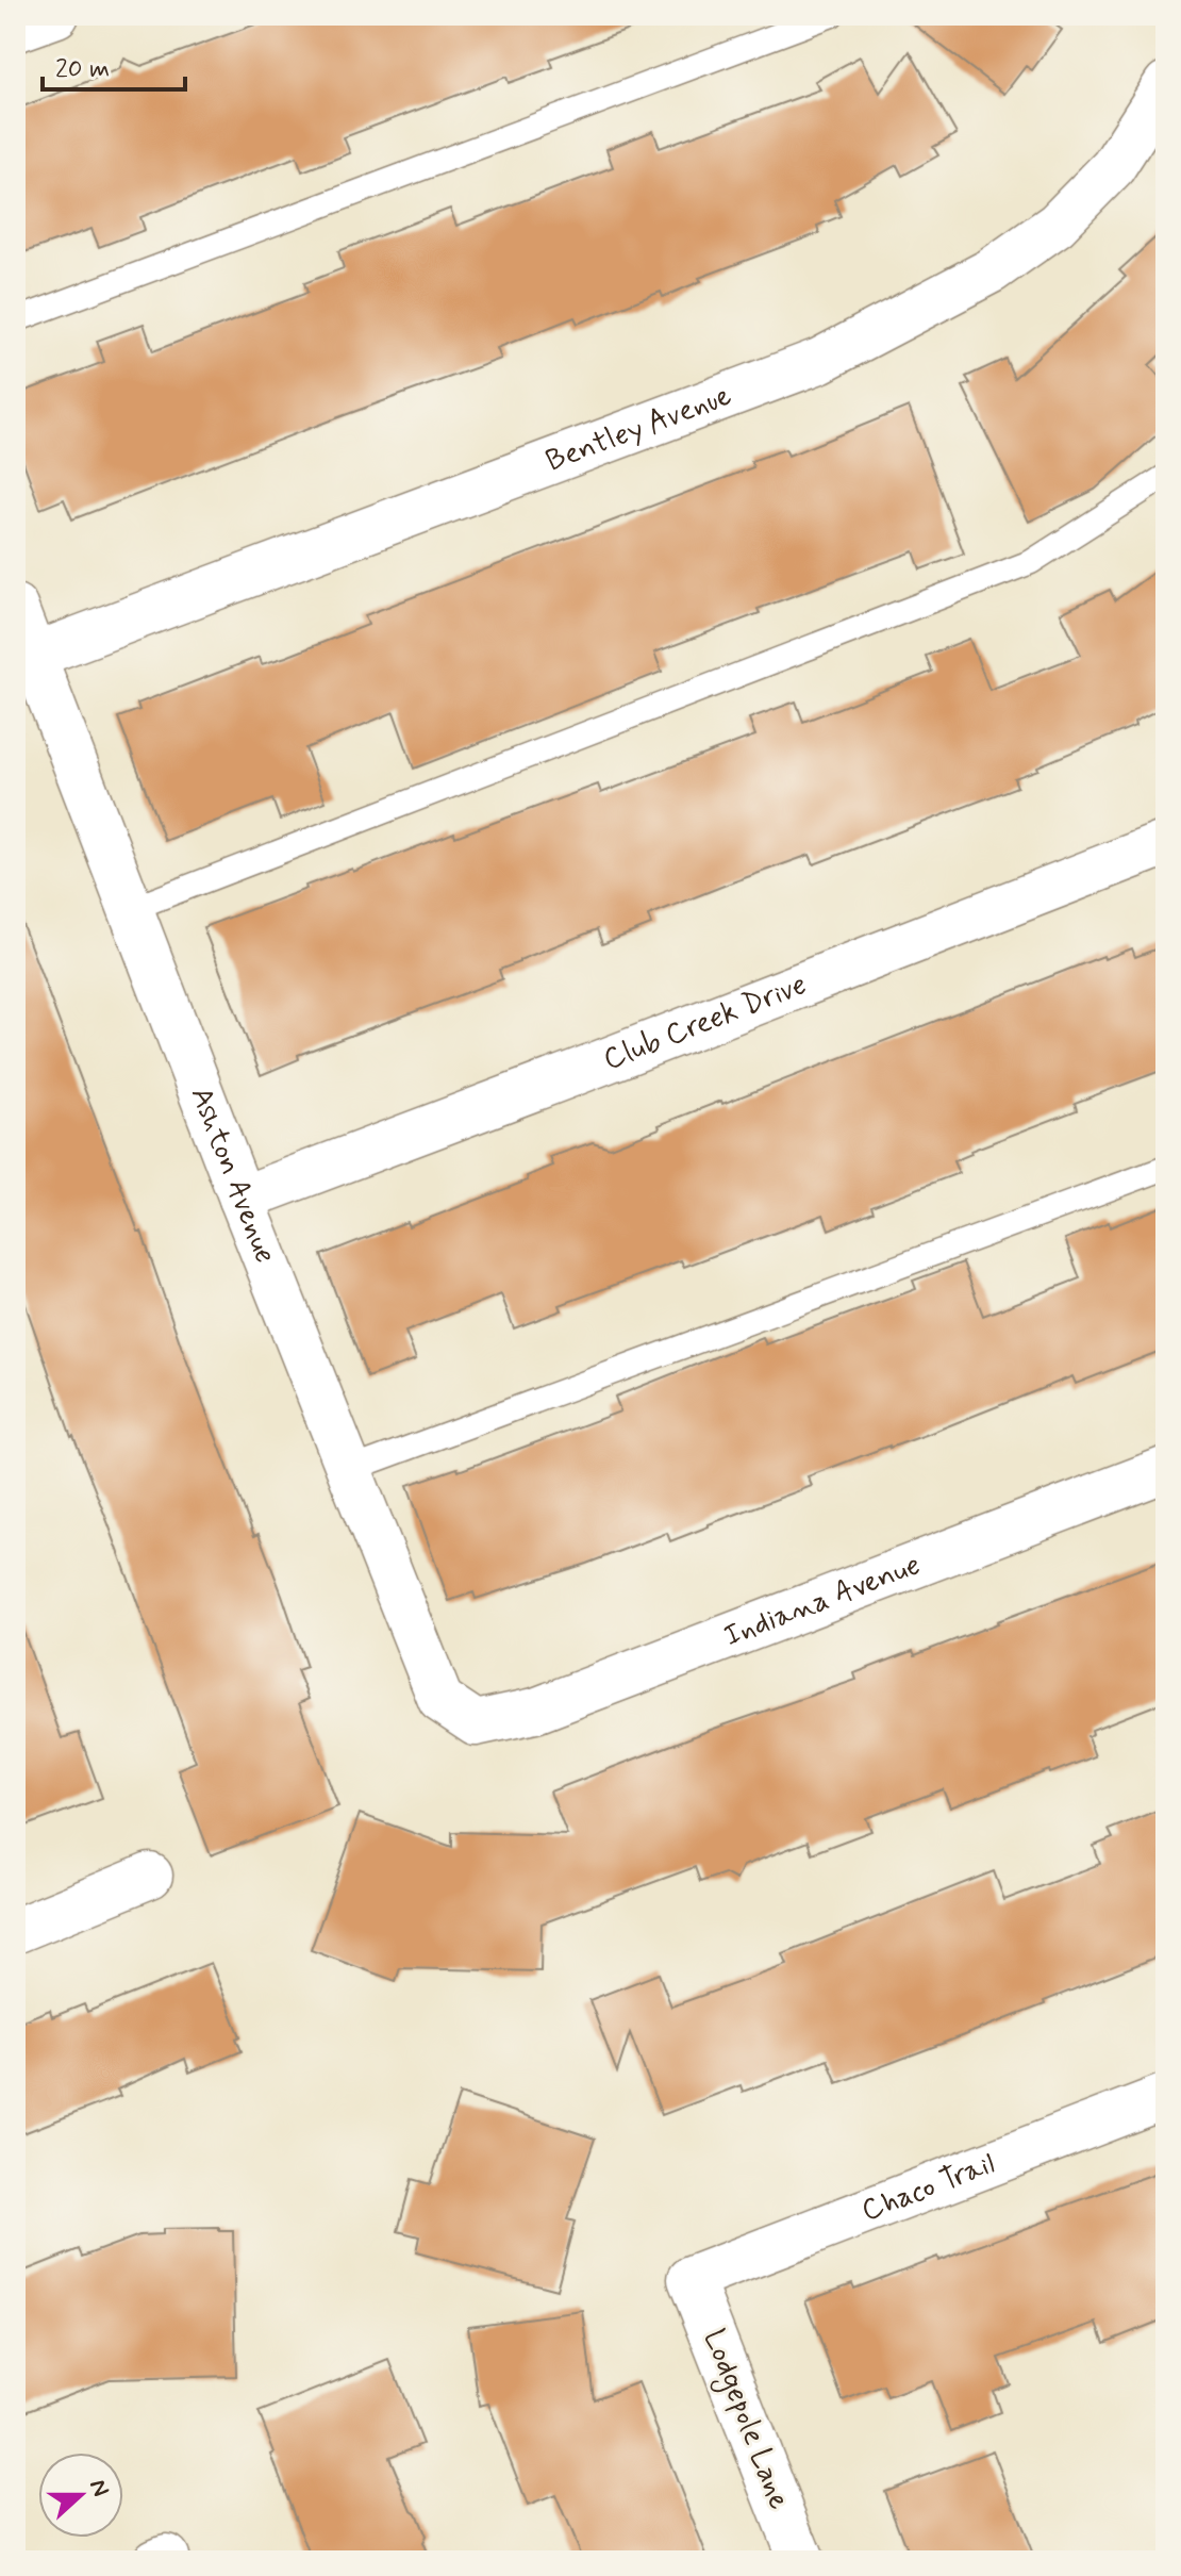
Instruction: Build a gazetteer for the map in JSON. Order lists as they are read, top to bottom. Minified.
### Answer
{"streets":{"street":["Bentley Avenue","Club Creek Drive","Ashton Avenue","Indiana Avenue","Chaco Trail","Lodgepole Lane"]},"crossings":[["Bentley Avenue","Ashton Avenue"],["Club Creek Drive","Ashton Avenue"],["Ashton Avenue","Indiana Avenue"],["Chaco Trail","Lodgepole Lane"]],"scale_bar":"20 m","north":"right"}
